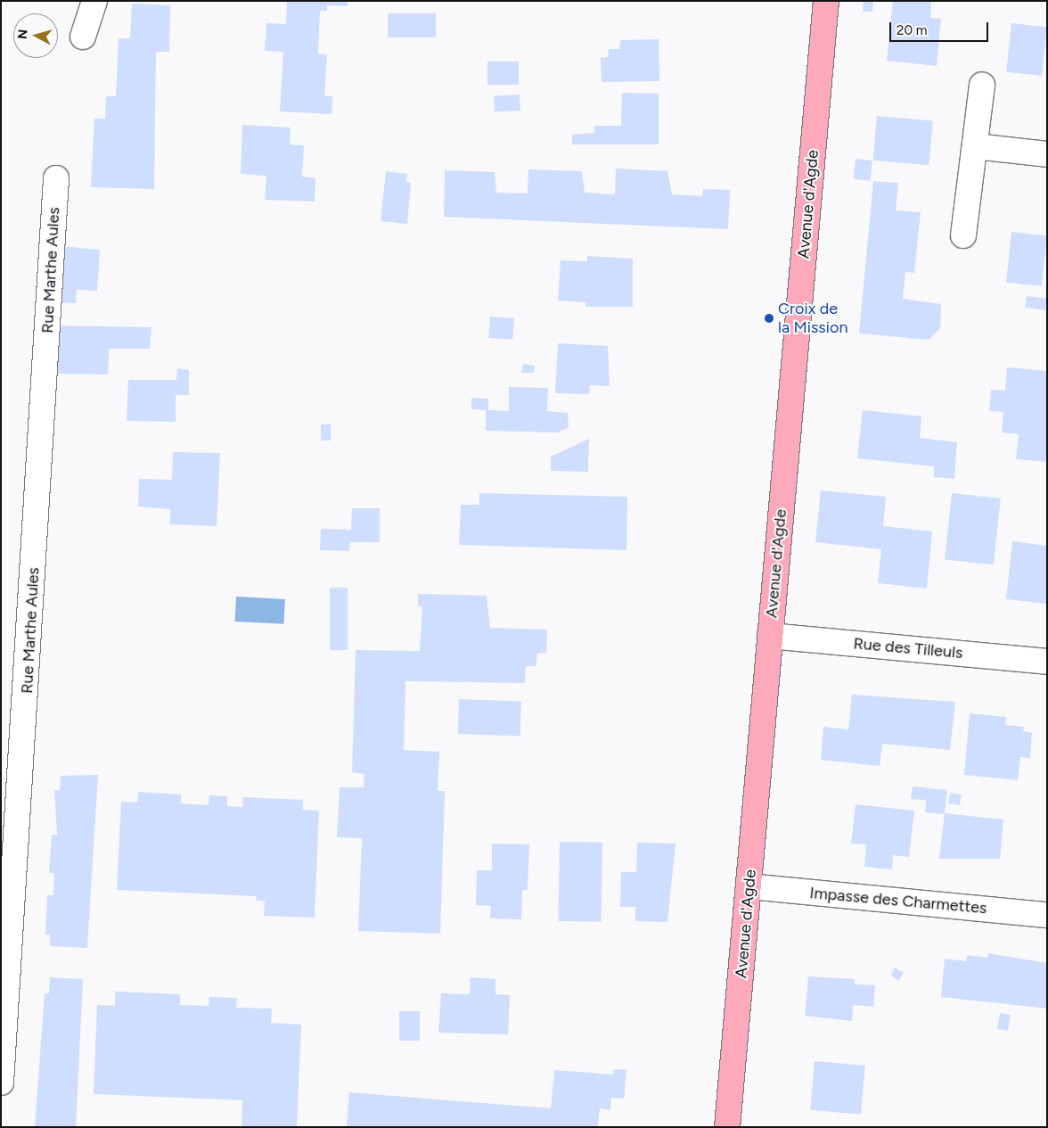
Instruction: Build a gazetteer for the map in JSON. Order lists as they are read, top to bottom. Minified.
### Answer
{"streets":{"main road":["Avenue d'Agde"],"street":["Rue Marthe Aules","Rue des Tilleuls","Impasse des Charmettes"]},"crossings":[["Avenue d'Agde","Rue des Tilleuls"],["Avenue d'Agde","Impasse des Charmettes"]],"places":["Croix de la Mission"],"scale_bar":"20 m","north":"left"}
